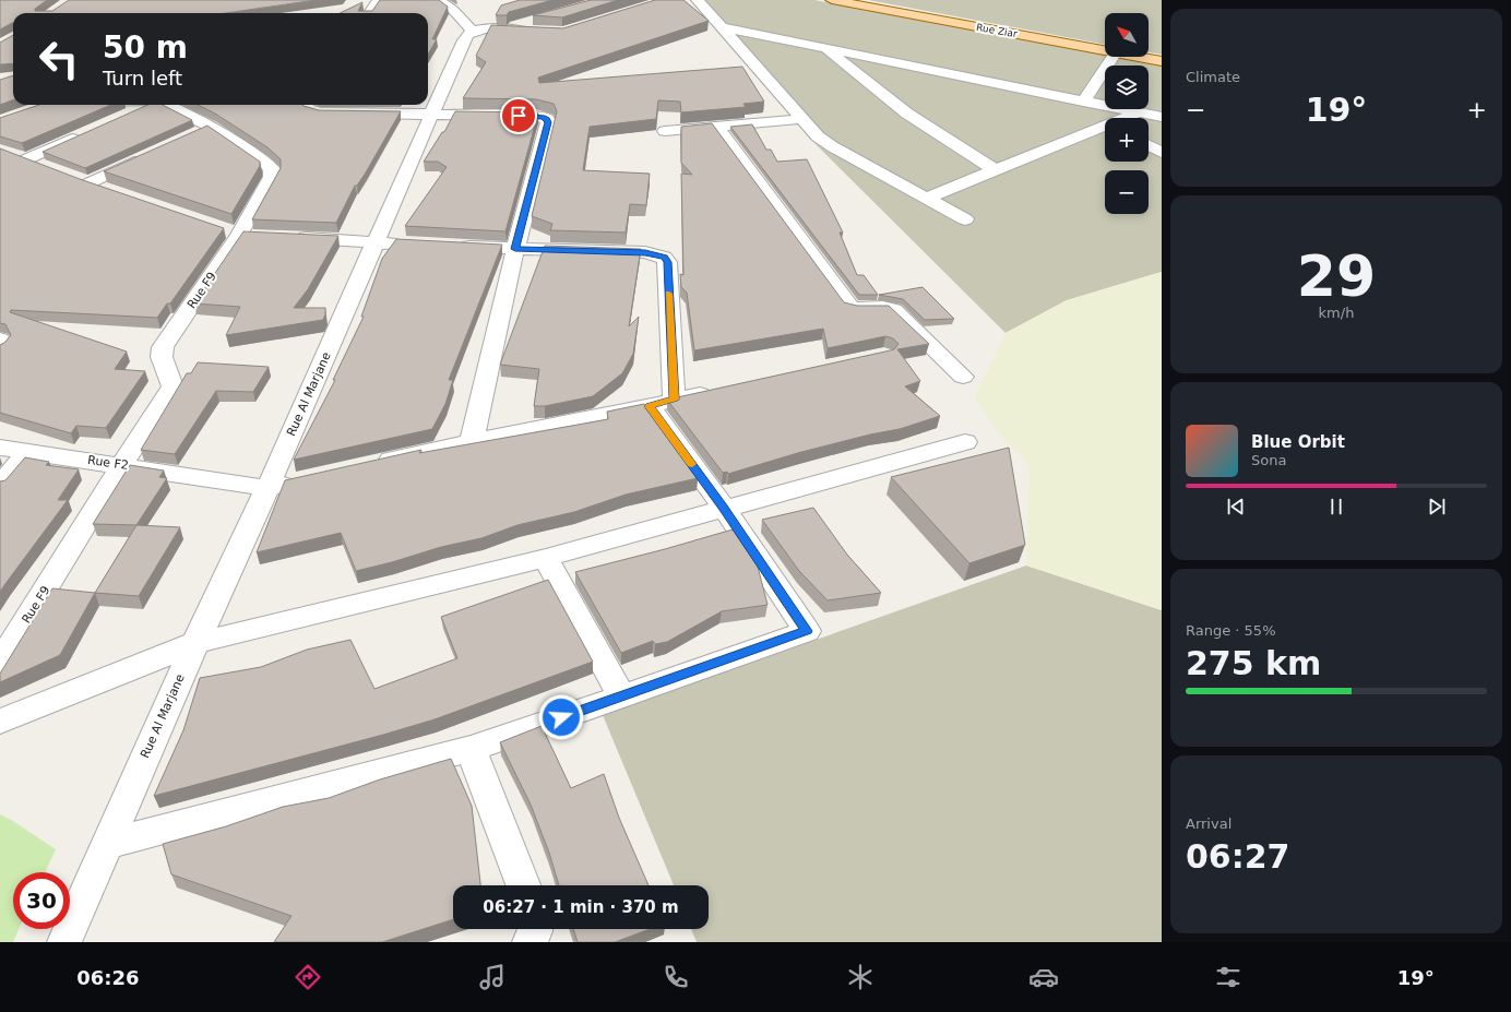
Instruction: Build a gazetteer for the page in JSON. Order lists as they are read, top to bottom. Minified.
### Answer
{"streets":{"main road":["Rue Ziar"],"street":["Rue F9","Rue Al Marjane","Rue F2"]},"crossings":[["Rue F9","Rue F2"],["Rue Al Marjane","Rue F2"]],"north":"top left","page":{"tile":["Climate",["29","km/h"],["Range · 55%","275 km"],["Arrival","06:27"]],"map_buttons":["+","−"],"turn":["50 m","Turn left"],"heat":["−","19°","+"],"song":["Blue Orbit","Sona"],"limit":"30","trip":"06:27 · 1 min · 370 m","tabs":["06:26","19°"]}}
